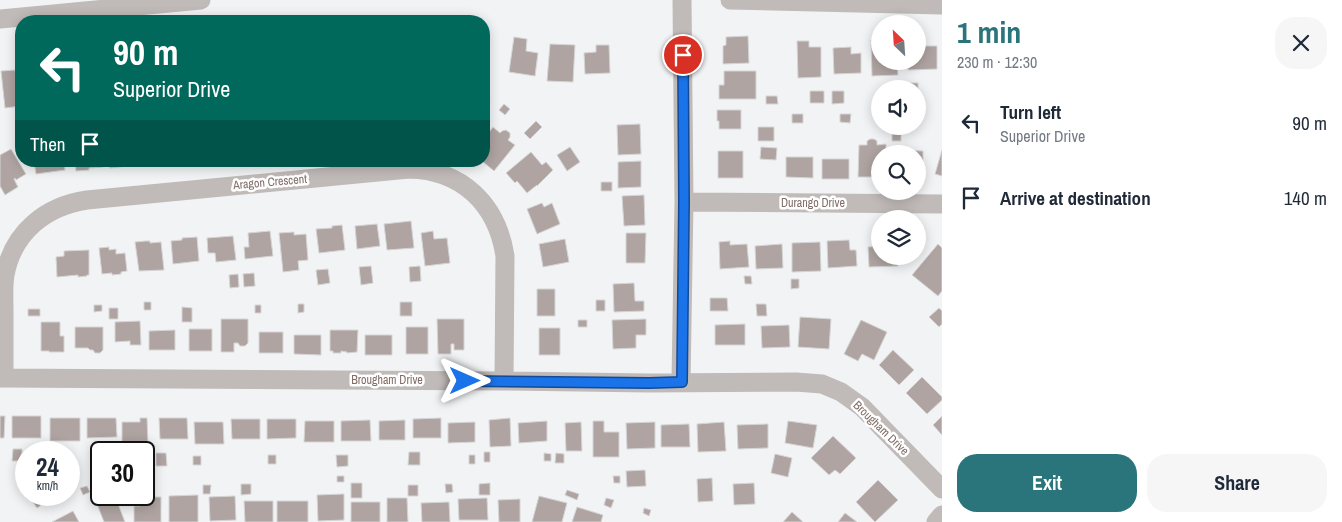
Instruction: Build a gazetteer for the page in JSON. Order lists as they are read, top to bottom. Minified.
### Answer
{"streets":{"street":["Aragon Crescent","Durango Drive","Brougham Drive"]},"crossings":[["Aragon Crescent","Brougham Drive"]],"north":"top left","page":{"heading":["1 min","230 m · 12:30"],"turn":["90 m","Superior Drive"],"list":[{"name":"Turn left","note":"Superior Drive","value":"90 m"},{"name":"Arrive at destination","value":"140 m"}],"then":"Then","speed":"24 km/h","limit":"30","buttons":["Exit","Share"]}}
